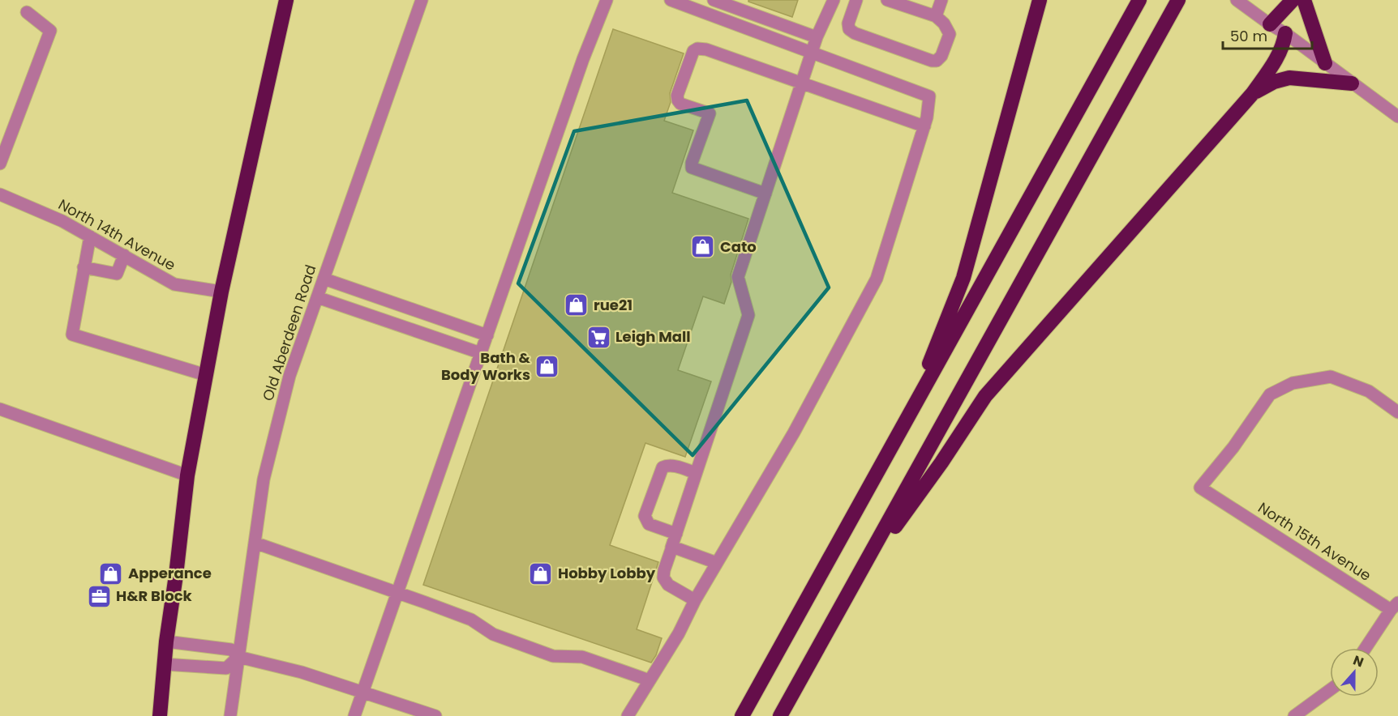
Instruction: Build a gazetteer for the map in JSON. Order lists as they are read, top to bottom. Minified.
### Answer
{"streets":{"street":["North 14th Avenue","Old Aberdeen Road","North 15th Avenue"]},"places":{"shop":["Cato","rue21","Bath & Body Works","Apperance","Hobby Lobby"],"supermarket":["Leigh Mall"],"office":["H&R Block"]},"scale_bar":"50 m","north":"top"}
